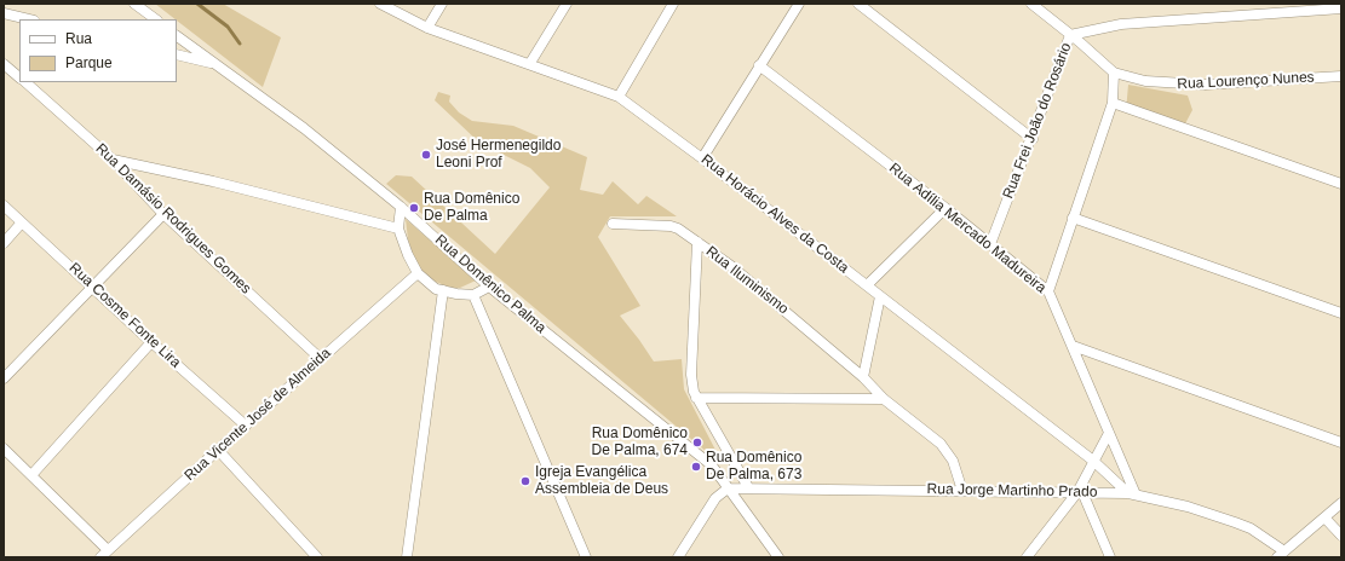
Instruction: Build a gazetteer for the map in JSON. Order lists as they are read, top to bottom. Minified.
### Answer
{"streets":{"street":["Rua Lourenço Nunes","Rua Frei João do Rosário","Rua Horácio Alves da Costa","Rua Damásio Rodrigues Gomes","Rua Adília Mercado Madureira","Rua Iluminismo","Rua Domênico Palma","Rua Cosme Fonte Lira","Rua Vicente José de Almeida","Rua Jorge Martinho Prado"]},"crossings":[["Rua Lourenço Nunes","Rua Frei João do Rosário"],["Rua Frei João do Rosário","Rua Adília Mercado Madureira"],["Rua Horácio Alves da Costa","Rua Adília Mercado Madureira"],["Rua Horácio Alves da Costa","Rua Jorge Martinho Prado"],["Rua Damásio Rodrigues Gomes","Rua Vicente José de Almeida"],["Rua Adília Mercado Madureira","Rua Jorge Martinho Prado"],["Rua Iluminismo","Rua Jorge Martinho Prado"],["Rua Domênico Palma","Rua Jorge Martinho Prado"],["Rua Cosme Fonte Lira","Rua Vicente José de Almeida"]],"places":["José Hermenegildo Leoni Prof","Rua Domênico De Palma","Rua Domênico De Palma, 674","Rua Domênico De Palma, 673","Igreja Evangélica Assembleia de Deus"],"legend":["Rua","Parque"]}
